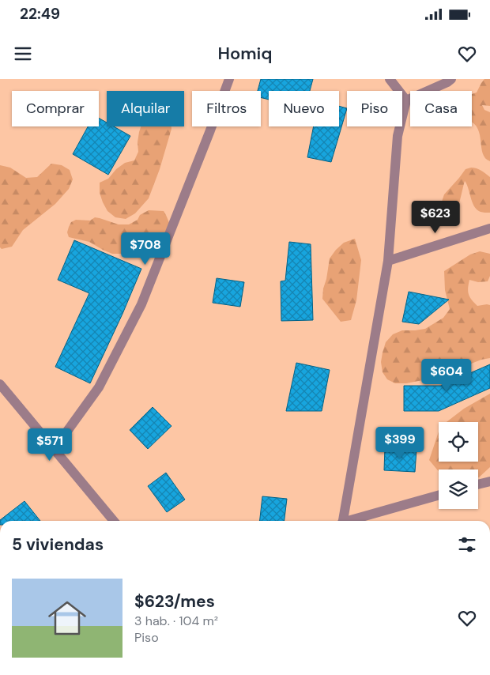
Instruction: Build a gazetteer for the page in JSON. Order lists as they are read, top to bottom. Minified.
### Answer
{"page":{"status":"22:49","header":"Homiq","chip":["Comprar","Alquilar","Filtros","Nuevo","Piso","Casa"],"price":["$623","$708","$604","$399","$571"],"heading":"5 viviendas","list":[{"name":"$623/mes","note":"3 hab. · 104 m² · Piso"}]}}
